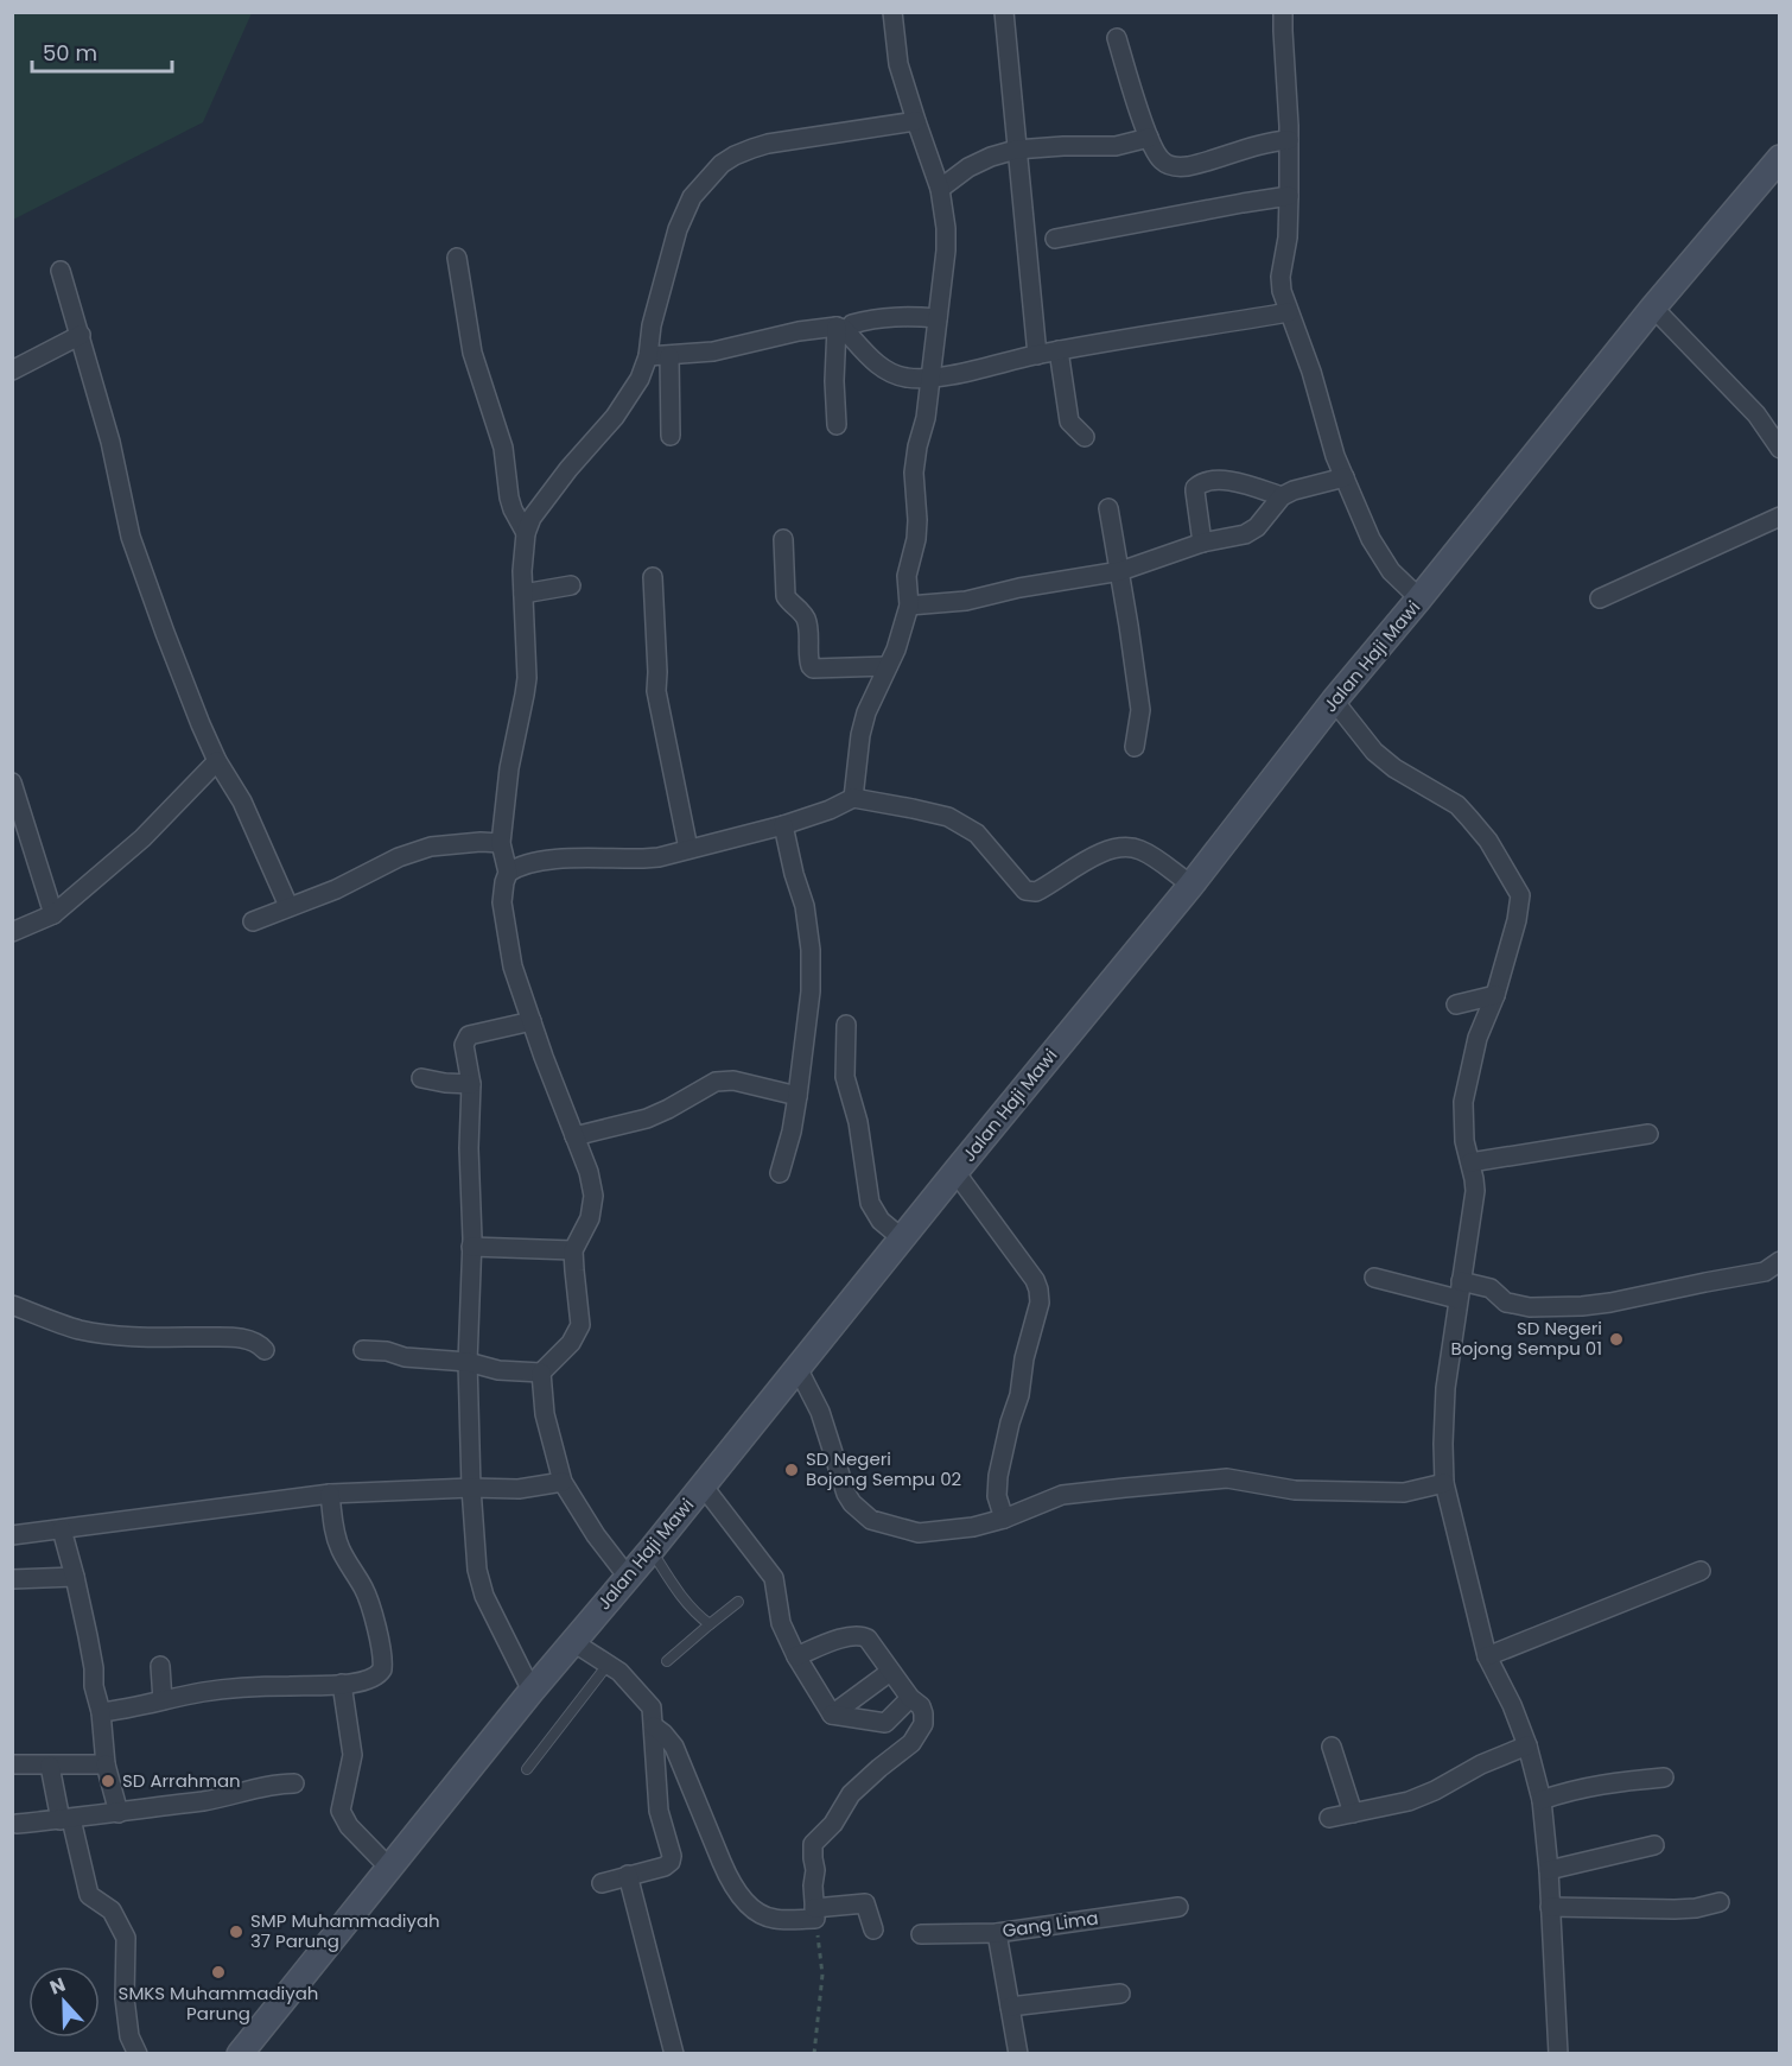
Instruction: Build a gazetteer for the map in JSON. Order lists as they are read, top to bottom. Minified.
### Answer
{"streets":{"street":["Jalan Haji Mawi","Gang Lima"]},"places":["SD Negeri Bojong Sempu 01","SD Negeri Bojong Sempu 02","SD Arrahman","SMP Muhammadiyah 37 Parung","SMKS Muhammadiyah Parung"],"scale_bar":"50 m","north":"top"}
